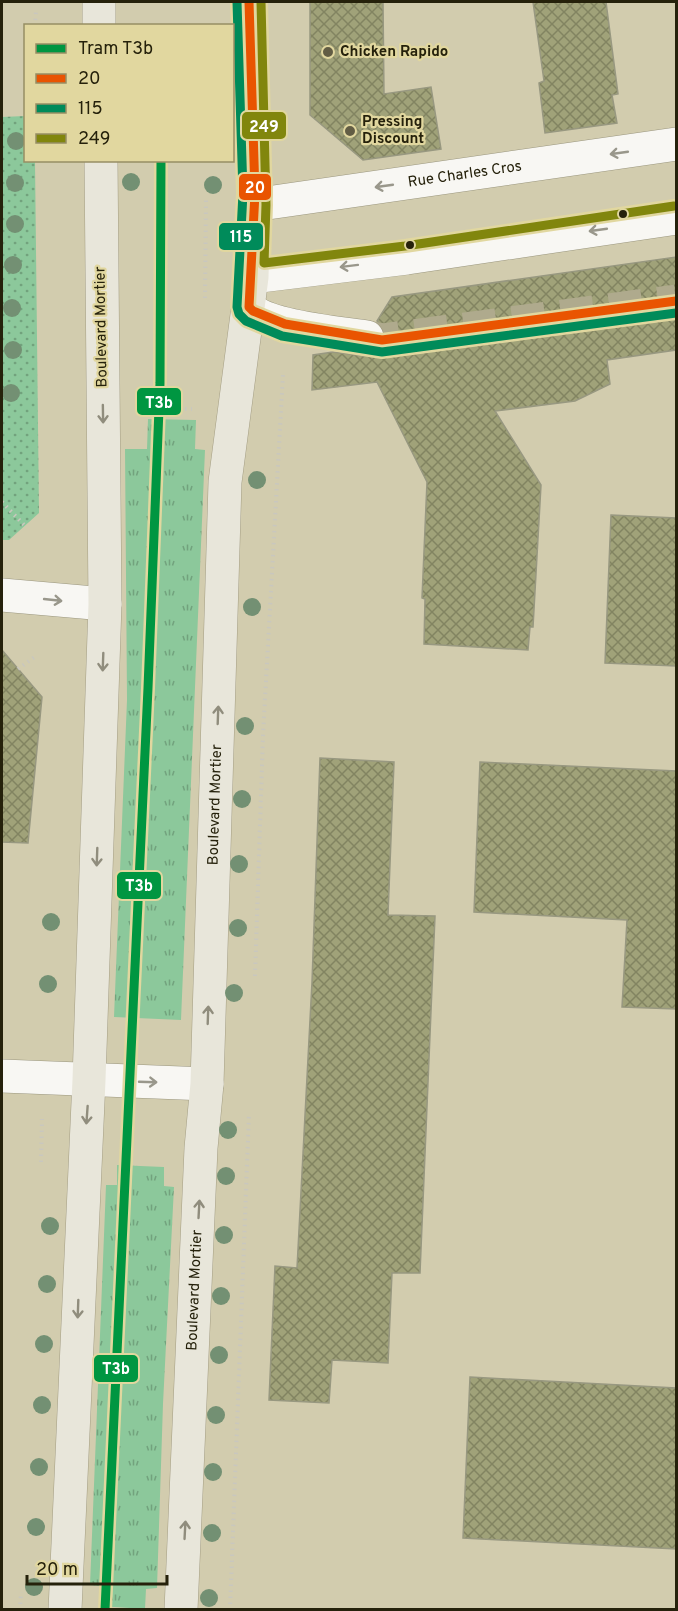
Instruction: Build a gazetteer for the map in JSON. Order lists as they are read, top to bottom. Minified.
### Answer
{"streets":{"main road":["Boulevard Mortier"],"street":["Rue Charles Cros"]},"crossings":[["Rue Charles Cros","Boulevard Mortier"]],"places":["Chicken Rapido","Pressing Discount"],"lines":["transit line 20","transit line 115","transit line 249","tram line T3b"],"legend":["Tram T3b","20","115","249"],"scale_bar":"20 m"}
